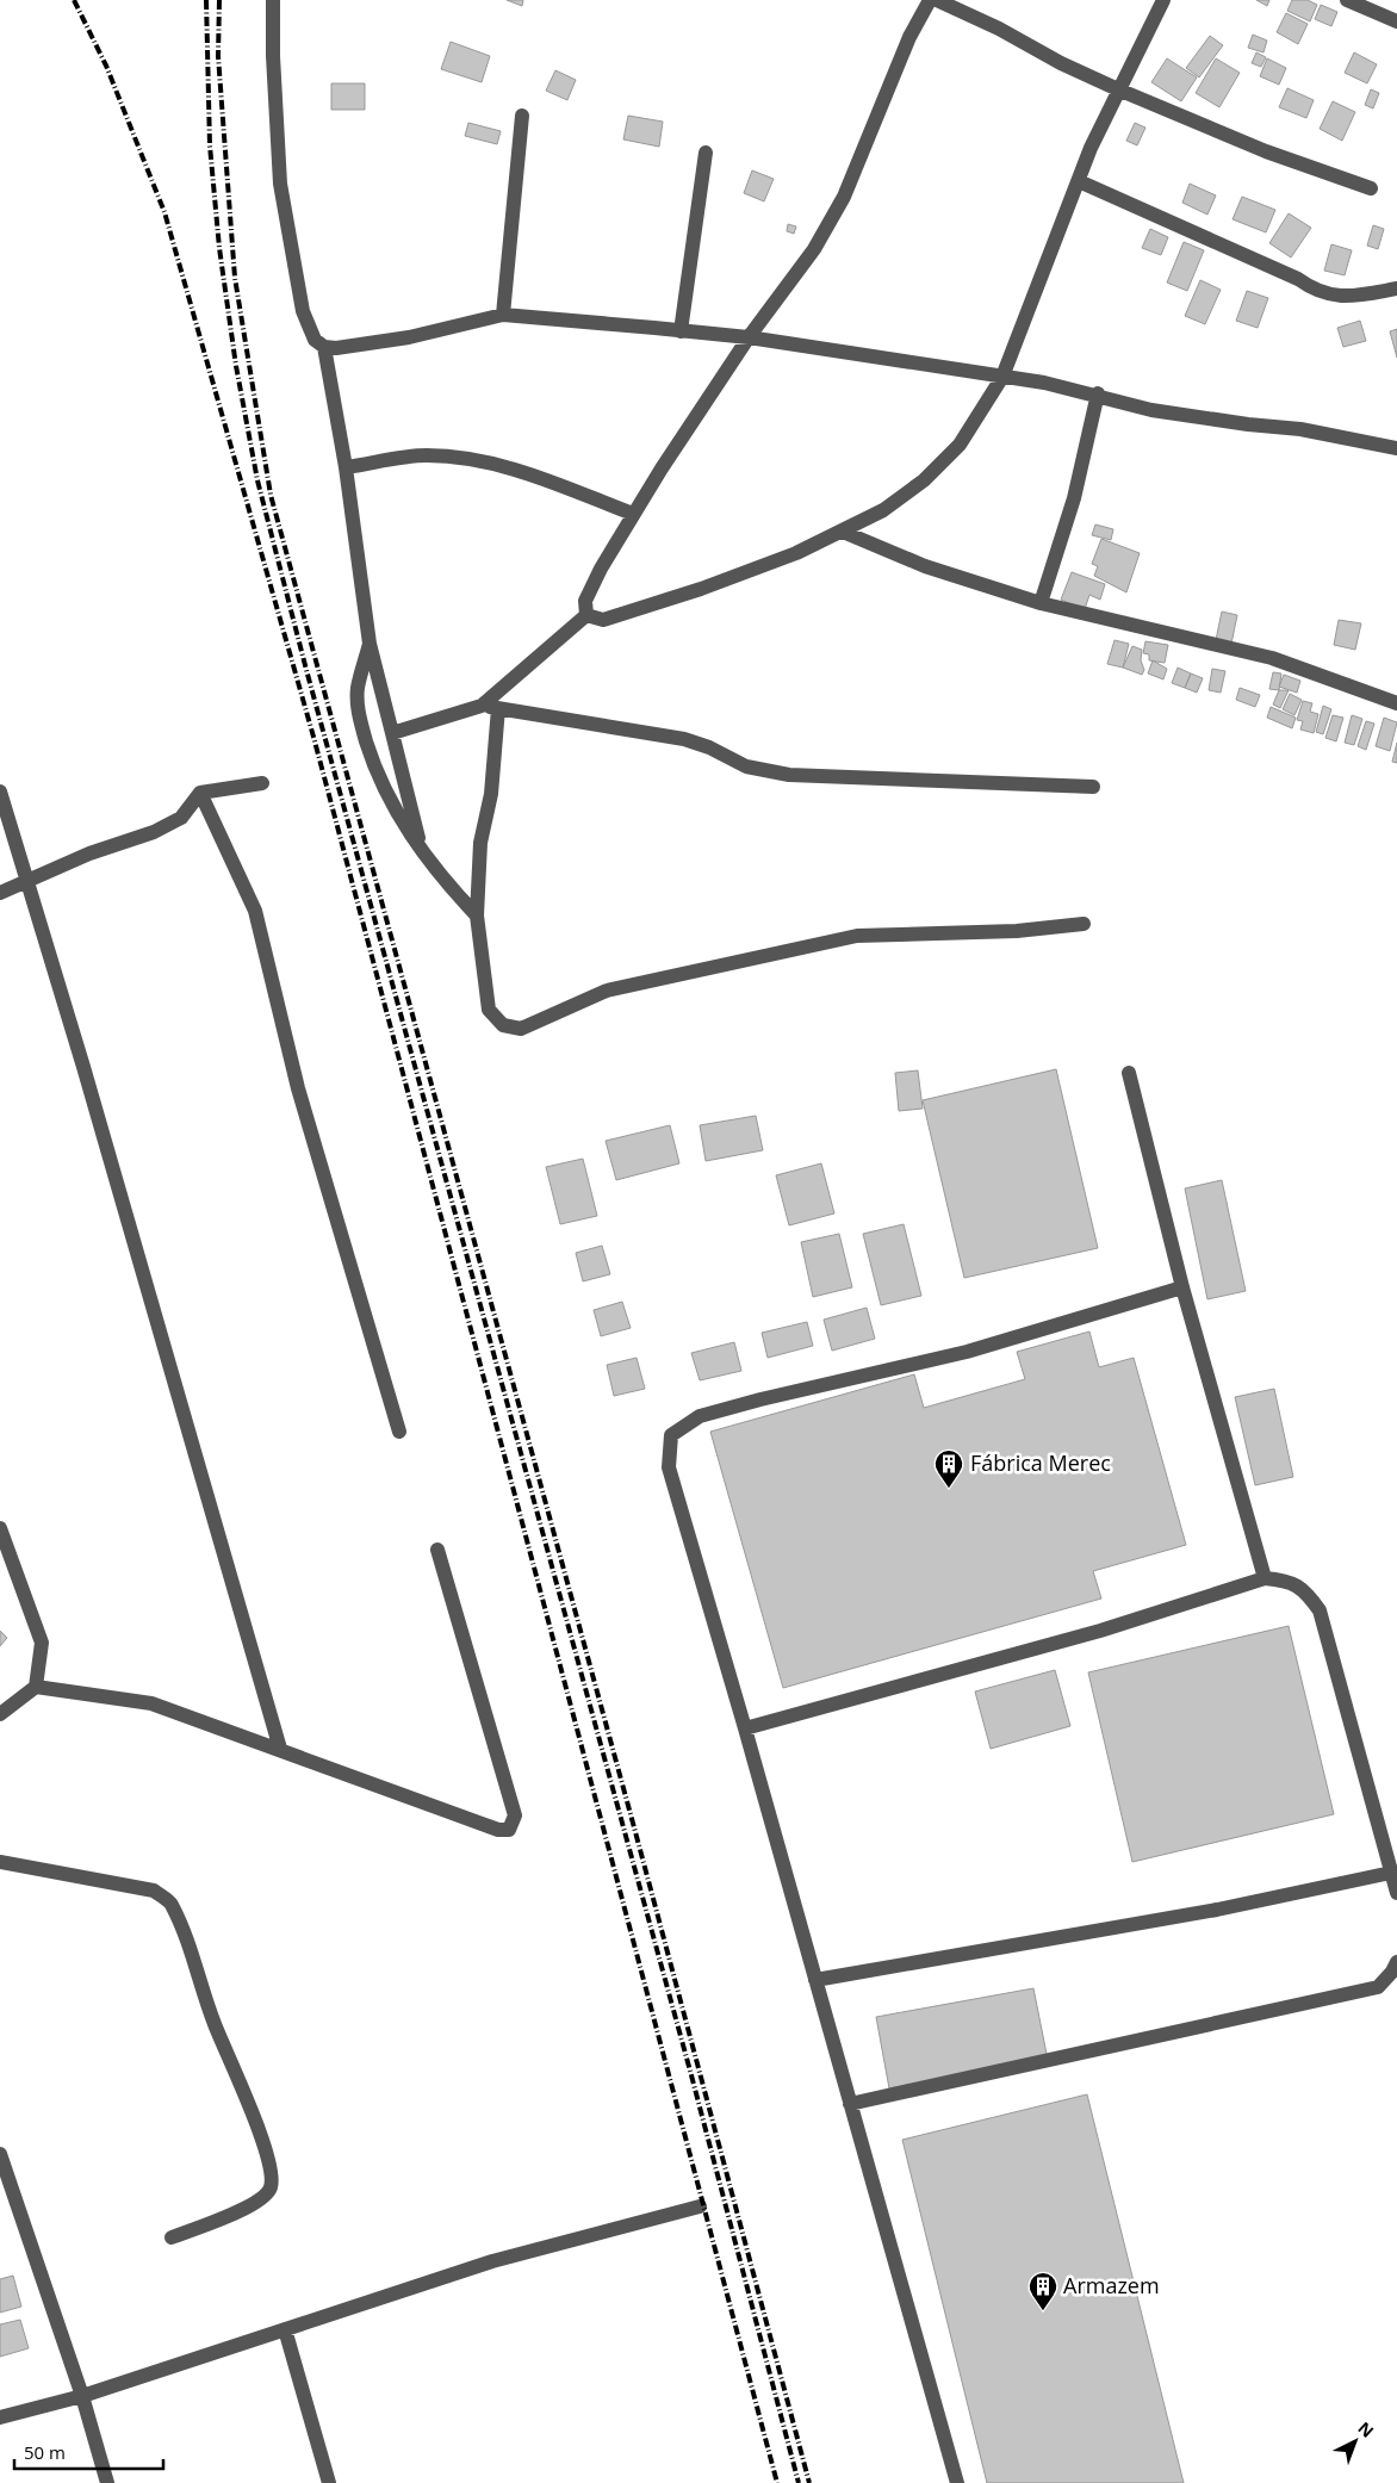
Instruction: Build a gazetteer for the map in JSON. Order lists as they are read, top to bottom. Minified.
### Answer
{"places":{"building":["Fábrica Merec","Armazem"]},"scale_bar":"50 m","north":"top right"}
